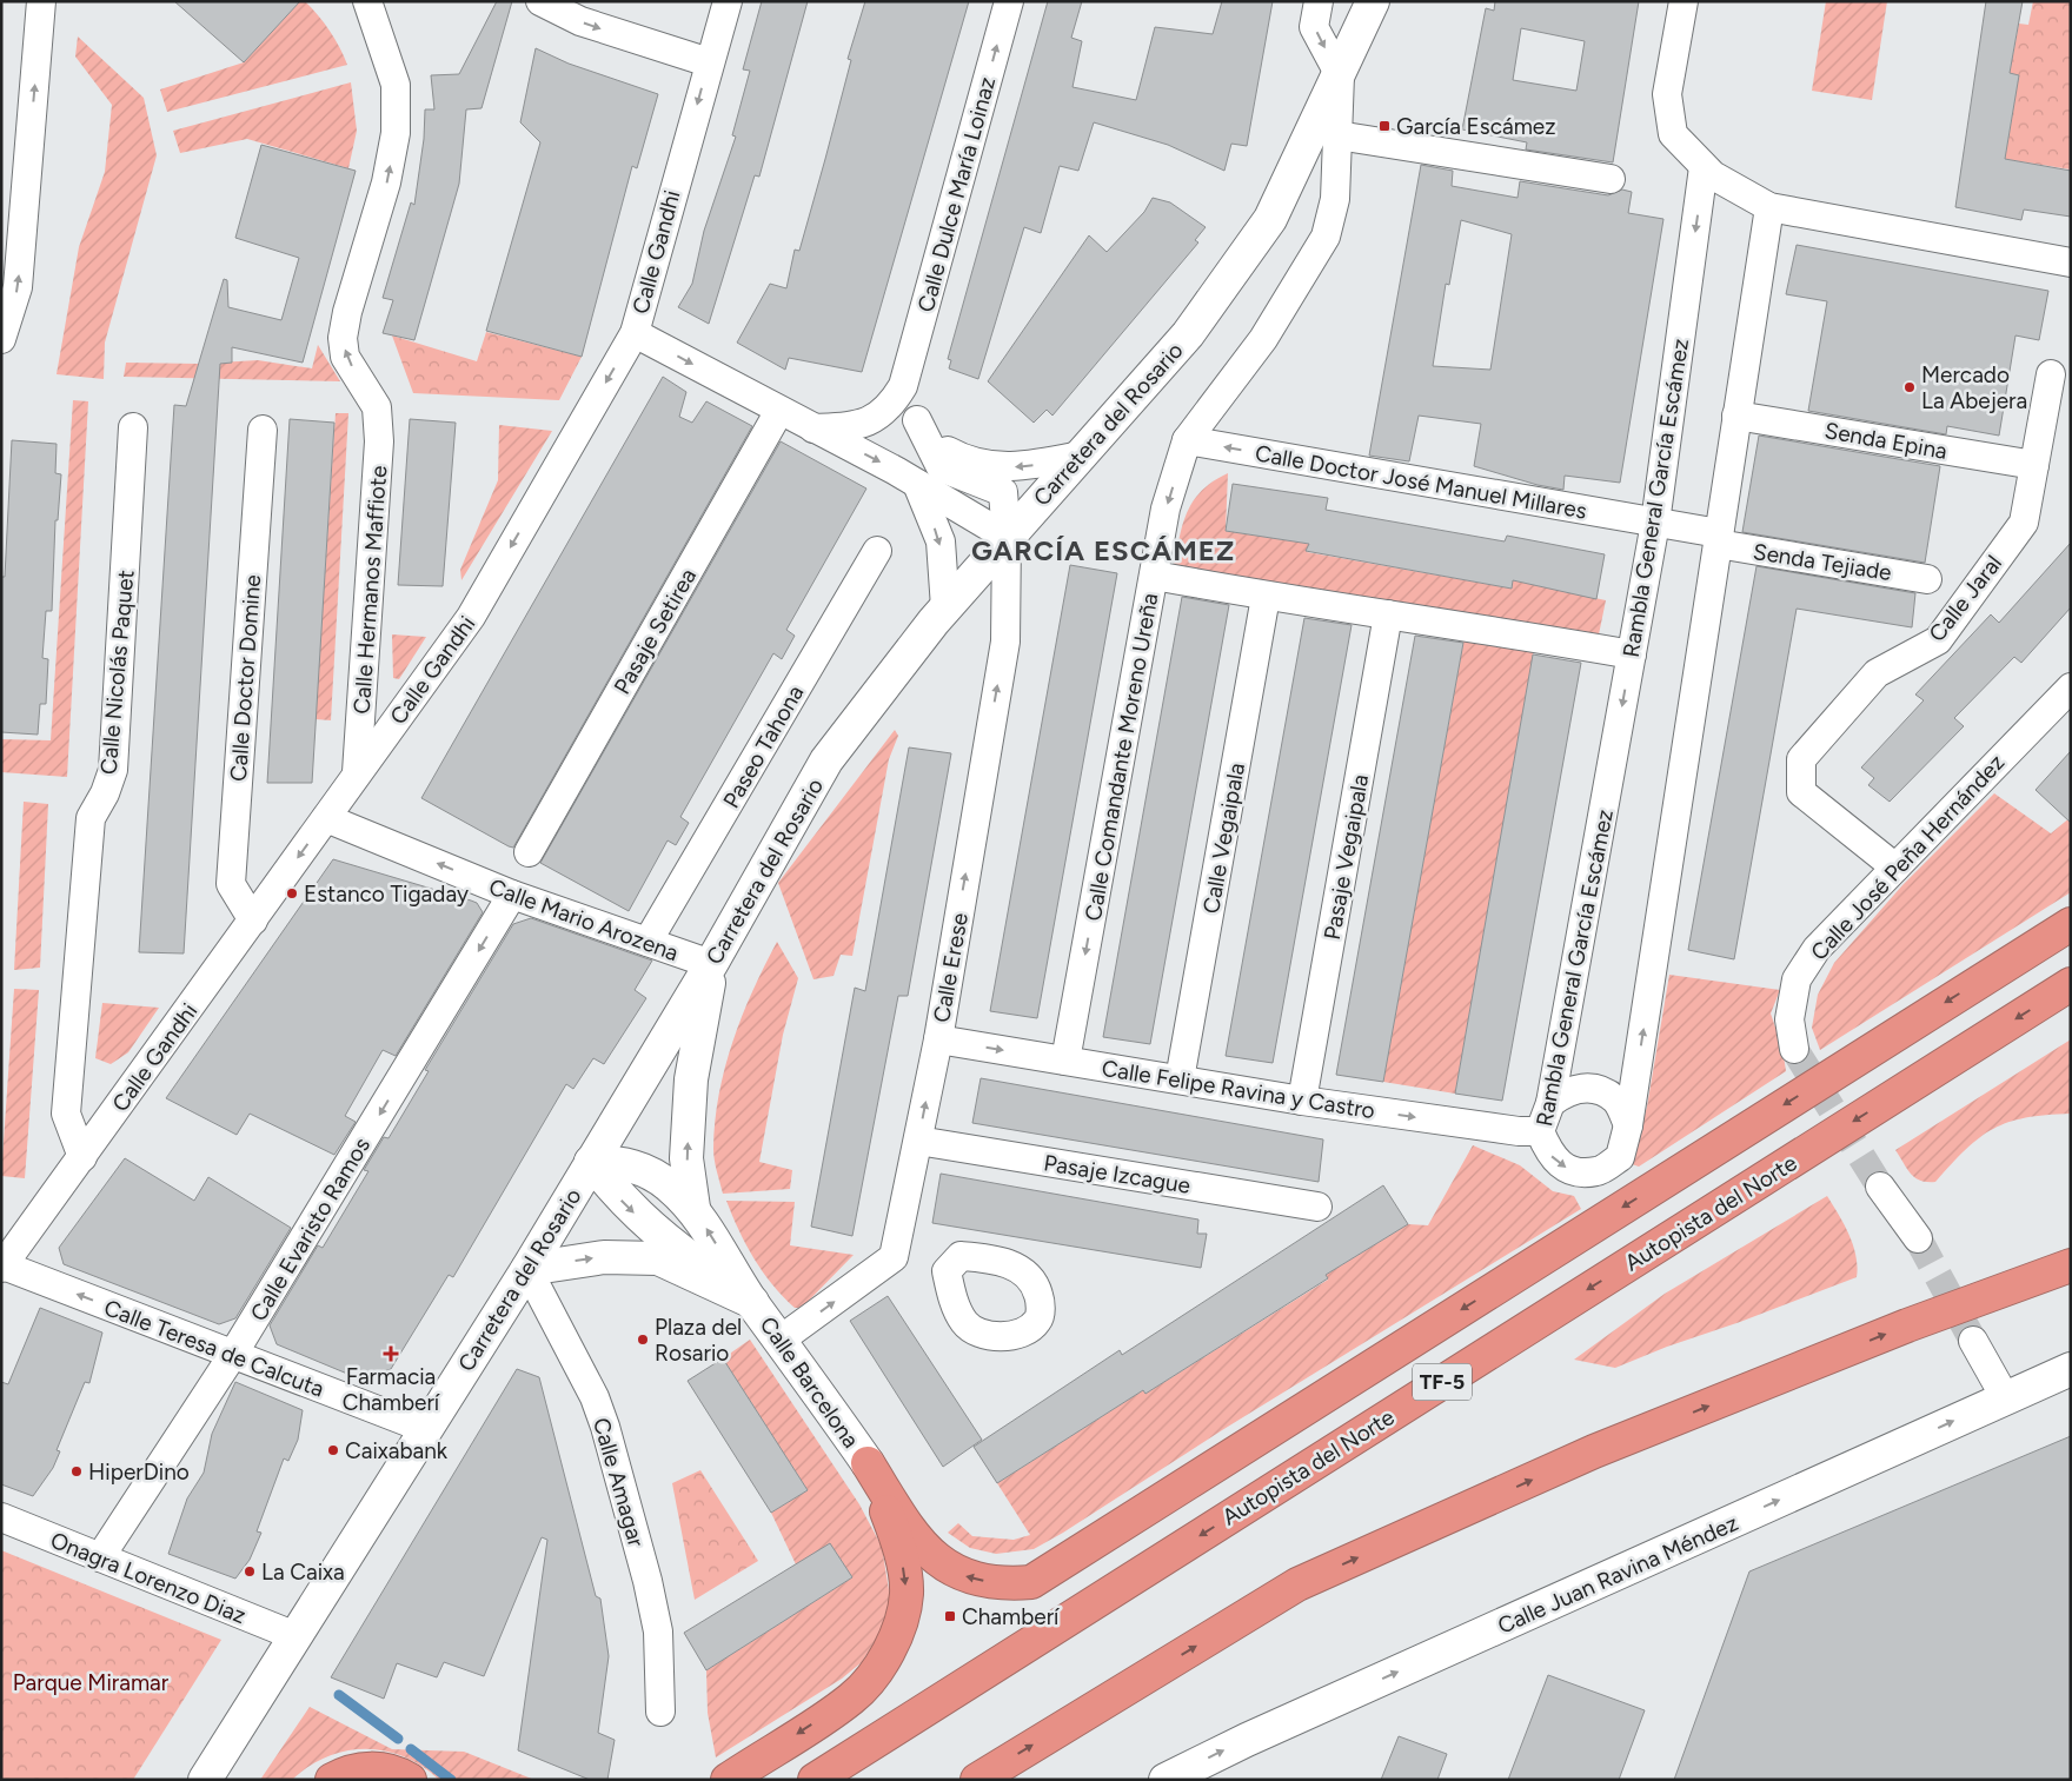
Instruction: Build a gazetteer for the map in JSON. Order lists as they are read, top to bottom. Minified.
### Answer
{"streets":{"highway":["Autopista del Norte","TF-5"],"main road":["Carretera del Rosario","Calle Barcelona","Calle Juan Ravina Méndez"],"street":["Calle Dulce María Loinaz","Calle Gandhi","Senda Epina","Calle Doctor José Manuel Millares","Rambla General García Escámez","Senda Tejiade","Calle Hermanos Maffiote","Calle Jaral","Pasaje Setirea","Calle Nicolás Paquet","Calle Doctor Domine","Paseo Tahona","Calle Comandante Moreno Ureña","Calle Vegaipala","Pasaje Vegaipala","Calle José Peña Hernández","Calle Mario Arozena","Calle Erese","Calle Felipe Ravina y Castro","Pasaje Izcague","Calle Evaristo Ramos","Calle Teresa de Calcuta","Calle Amagar","Onagra Lorenzo Diaz"]},"crossings":[["Calle Gandhi","Calle Hermanos Maffiote"],["Calle Gandhi","Calle Nicolás Paquet"],["Calle Gandhi","Calle Doctor Domine"],["Calle Gandhi","Calle Mario Arozena"],["Calle Gandhi","Calle Teresa de Calcuta"],["Carretera del Rosario","Calle Comandante Moreno Ureña"],["Carretera del Rosario","Calle Mario Arozena"],["Carretera del Rosario","Calle Erese"],["Carretera del Rosario","Calle Teresa de Calcuta"],["Carretera del Rosario","Calle Amagar"],["Carretera del Rosario","Onagra Lorenzo Diaz"],["Senda Epina","Rambla General García Escámez"],["Senda Epina","Calle Jaral"],["Calle Doctor José Manuel Millares","Rambla General García Escámez"],["Calle Doctor José Manuel Millares","Senda Tejiade"],["Calle Doctor José Manuel Millares","Calle Comandante Moreno Ureña"],["Rambla General García Escámez","Senda Tejiade"],["Rambla General García Escámez","Calle Felipe Ravina y Castro"],["Calle Jaral","Calle José Peña Hernández"],["Paseo Tahona","Calle Mario Arozena"],["Calle Comandante Moreno Ureña","Calle Felipe Ravina y Castro"],["Calle Vegaipala","Calle Felipe Ravina y Castro"],["Pasaje Vegaipala","Calle Felipe Ravina y Castro"],["Calle Mario Arozena","Calle Evaristo Ramos"],["Calle Erese","Calle Felipe Ravina y Castro"],["Calle Erese","Pasaje Izcague"],["Calle Erese","Calle Barcelona"],["Calle Evaristo Ramos","Calle Teresa de Calcuta"],["Calle Evaristo Ramos","Onagra Lorenzo Diaz"]],"one_way":["Calle Dulce María Loinaz","Calle Gandhi","Calle Hermanos Maffiote","Calle Comandante Moreno Ureña","Calle Mario Arozena","Calle Erese","Calle Felipe Ravina y Castro","Calle Evaristo Ramos","Calle Teresa de Calcuta","Calle Juan Ravina Méndez"],"districts":["GARCÍA ESCÁMEZ"],"parks":["Parque Miramar"],"places":{"transit":["García Escámez","Chamberí"],"other":["Mercado La Abejera","Estanco Tigaday","Plaza del Rosario","Caixabank","HiperDino","La Caixa"],"health":["Farmacia Chamberí"]}}
